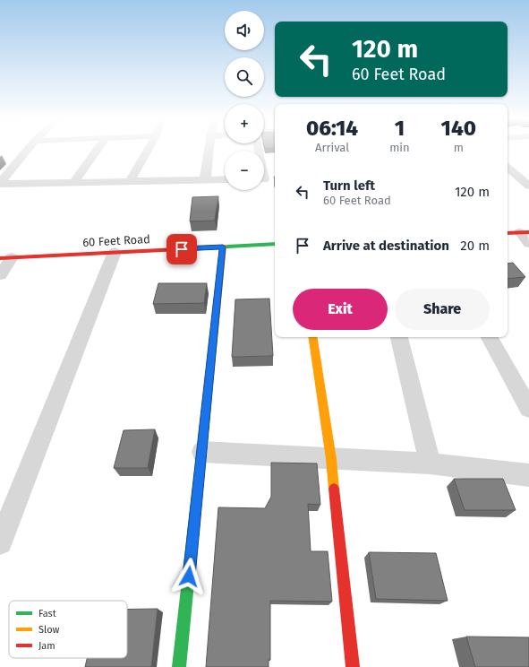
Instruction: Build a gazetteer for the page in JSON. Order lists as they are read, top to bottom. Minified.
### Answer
{"streets":{"street":["60 Feet Road"]},"legend":["Fast","Slow","Jam"],"page":{"map_buttons":["+","−"],"turn":["120 m","60 Feet Road"],"eta":["06:14","Arrival","1","min","140","m"],"list":[{"name":"Turn left","note":"60 Feet Road","value":"120 m"},{"name":"Arrive at destination","value":"20 m"}],"buttons":["Exit","Share"]}}
